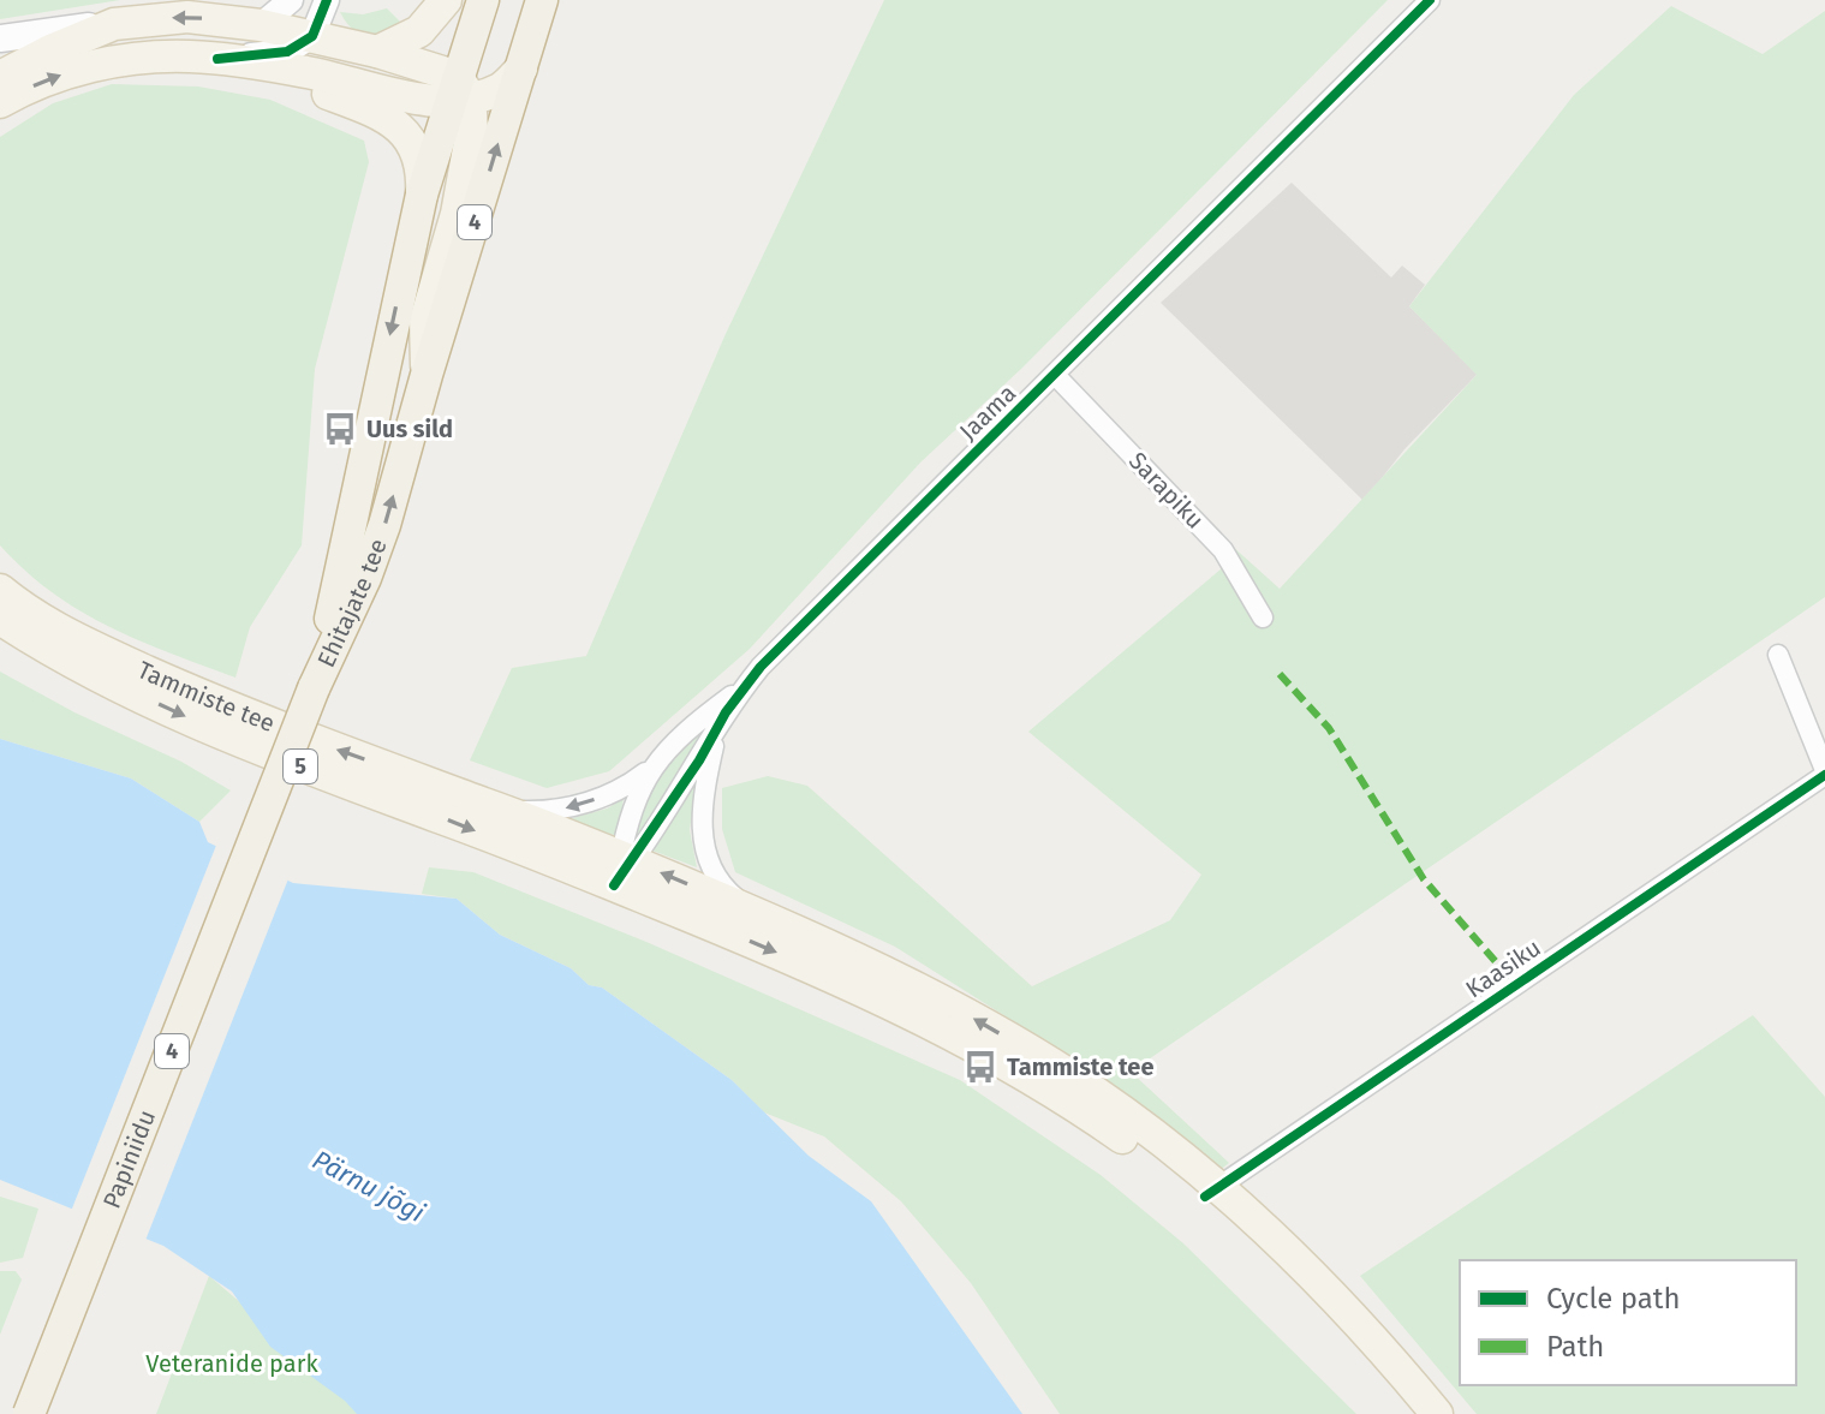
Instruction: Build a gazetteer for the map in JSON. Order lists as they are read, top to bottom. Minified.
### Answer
{"streets":{"highway":["4","Ehitajate tee","Papiniidu"],"main road":["Tammiste tee","5"],"street":["Jaama","Sarapiku","Kaasiku"]},"crossings":[["Jaama","Sarapiku"],["Jaama","Tammiste tee"],["Ehitajate tee","Papiniidu"],["Tammiste tee","Kaasiku"]],"water":["Pärnu jõgi"],"parks":["Veteranide park"],"places":{"bus stop":["Uus sild","Tammiste tee"]},"legend":["Cycle path","Path"]}
